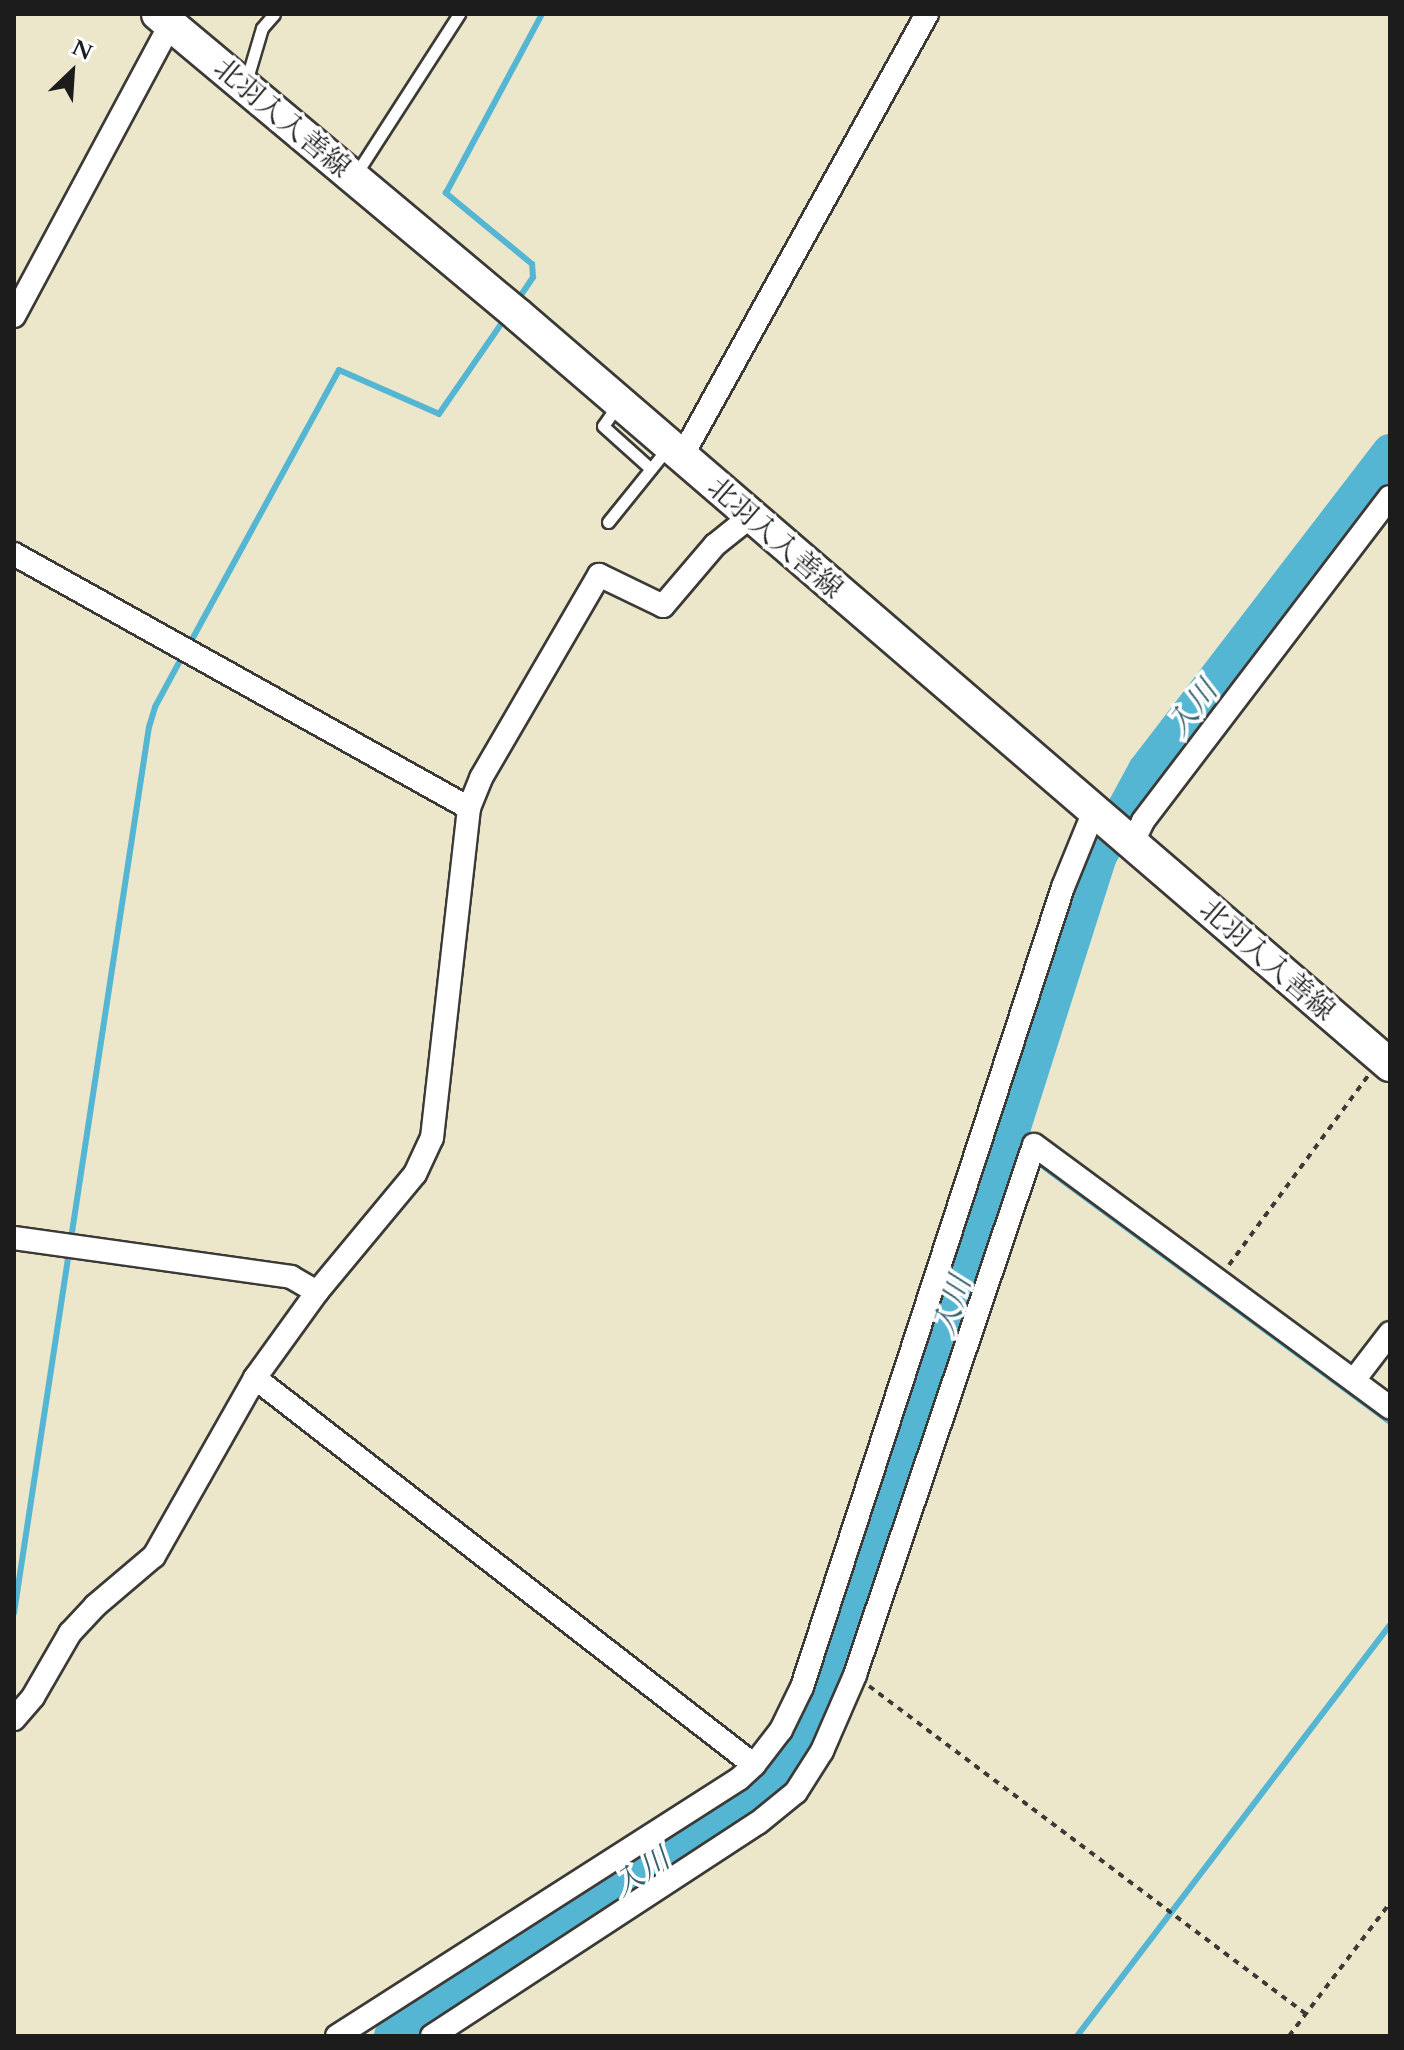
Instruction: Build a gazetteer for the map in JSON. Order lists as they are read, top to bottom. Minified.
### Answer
{"streets":{"main road":["北羽入入善線"]},"water":["入川"],"north":"top right"}
